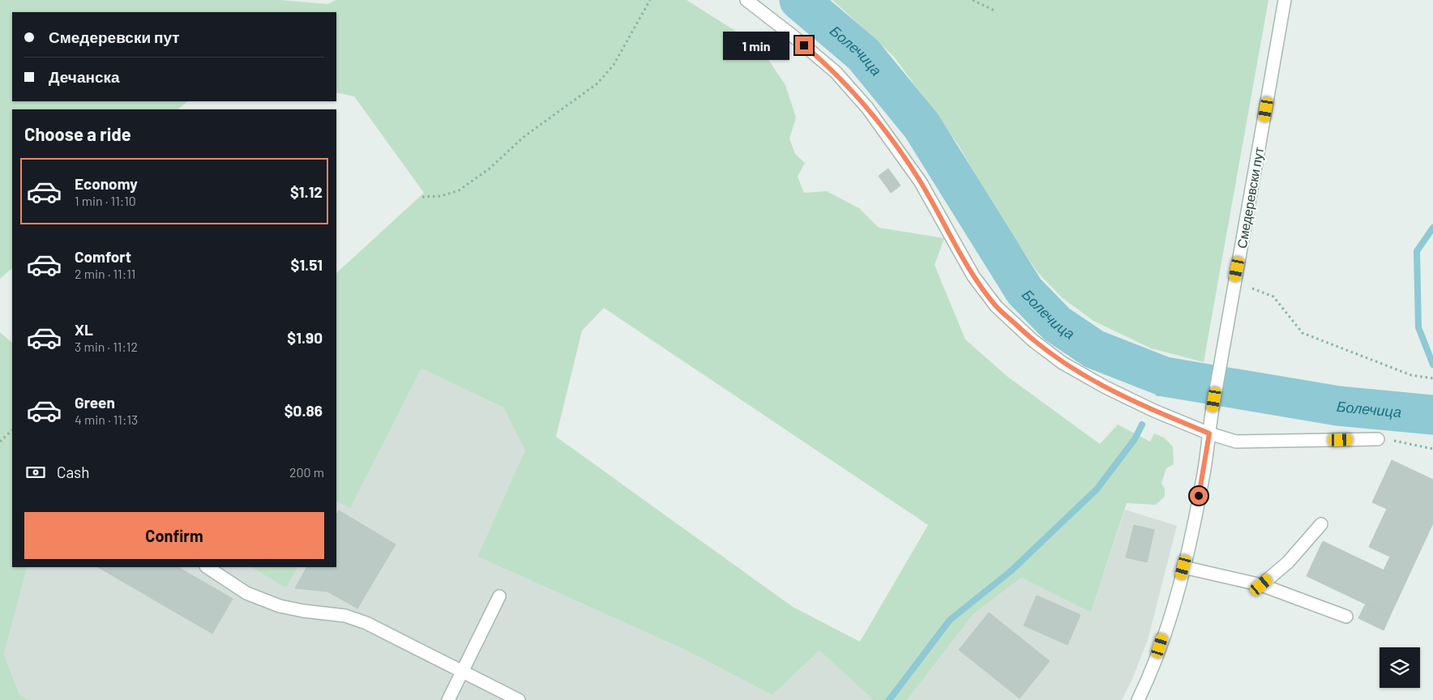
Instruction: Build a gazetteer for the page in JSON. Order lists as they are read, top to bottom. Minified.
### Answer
{"streets":{"main road":["Смедеревски пут"]},"water":["Болечица"],"page":{"banner":["Смедеревски пут","Дечанска"],"bubble":"1 min","heading":"Choose a ride","list":[{"name":"Economy","note":"1 min · 11:10","value":"$1.12"},{"name":"Comfort","note":"2 min · 11:11","value":"$1.51"},{"name":"XL","note":"3 min · 11:12","value":"$1.90"},{"name":"Green","note":"4 min · 11:13","value":"$0.86"}],"pay":["Cash","200 m"],"buttons":"Confirm"}}
